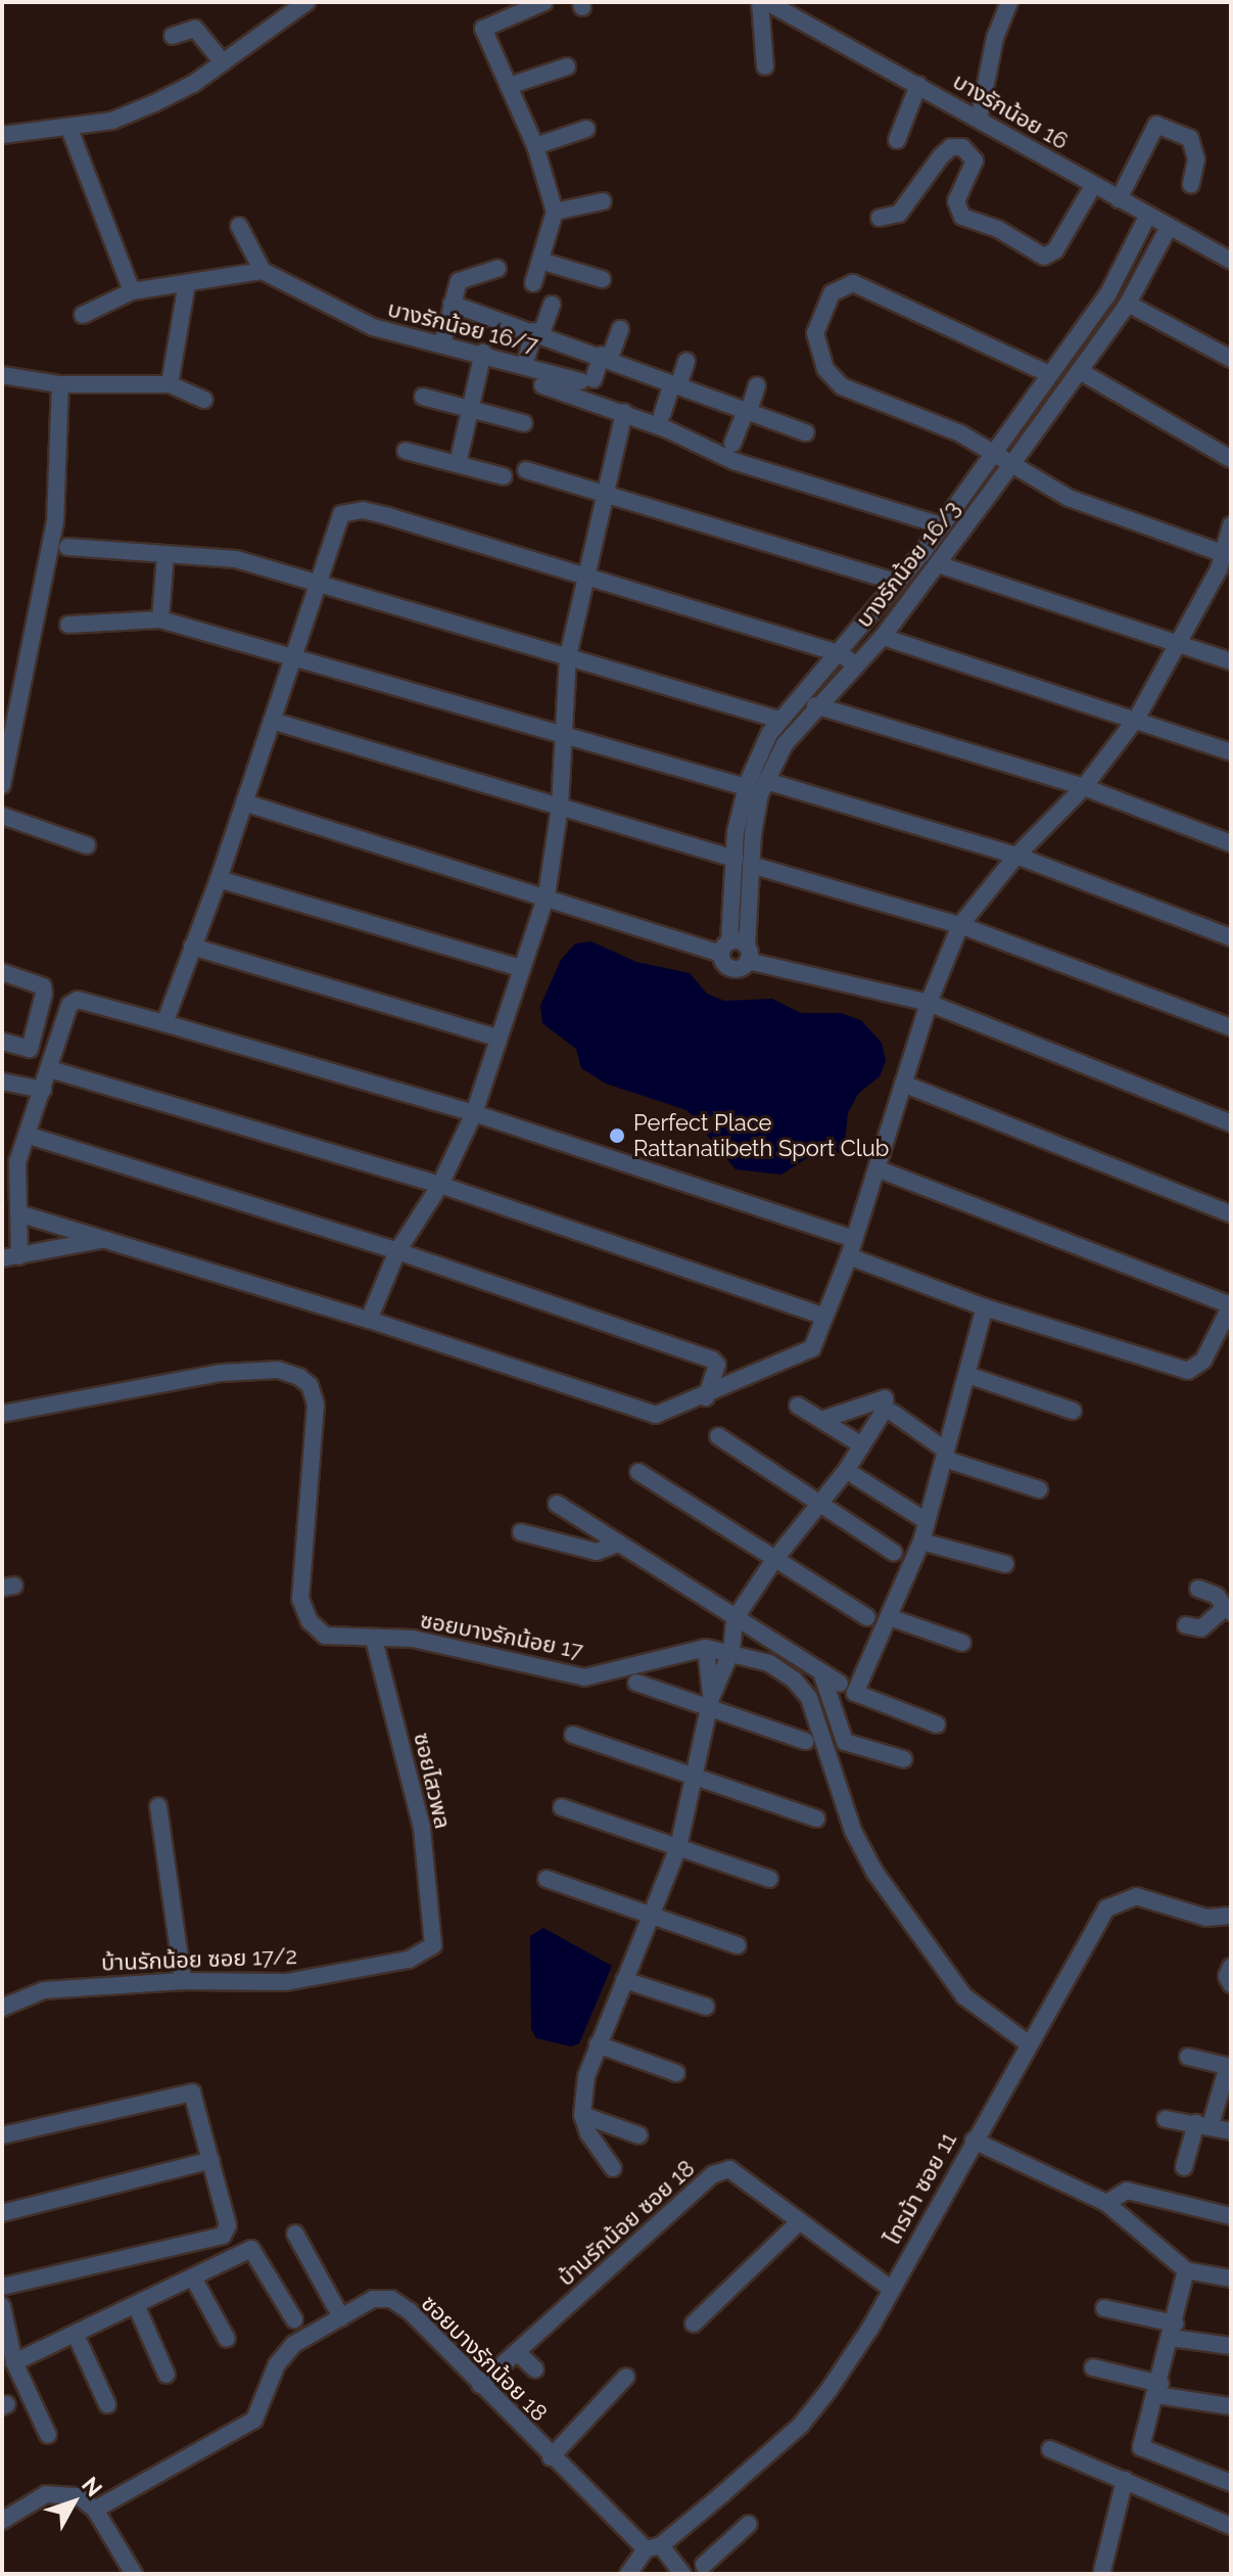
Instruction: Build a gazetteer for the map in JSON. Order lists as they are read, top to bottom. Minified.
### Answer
{"streets":{"street":["บางรักน้อย 16","บางรักน้อย 16/7","บางรักน้อย 16/3","ซอยบางรักน้อย 17","ซอยไสวพล","บ้านรักน้อย ซอย 17/2","ไทรม้า ซอย 11","บ้านรักน้อย ซอย 18","ซอยบางรักน้อย 18"]},"crossings":[["บางรักน้อย 16","บางรักน้อย 16/3"],["ซอยบางรักน้อย 17","ซอยไสวพล"],["ซอยบางรักน้อย 17","ไทรม้า ซอย 11"],["ซอยไสวพล","บ้านรักน้อย ซอย 17/2"],["ไทรม้า ซอย 11","บ้านรักน้อย ซอย 18"],["ไทรม้า ซอย 11","ซอยบางรักน้อย 18"],["บ้านรักน้อย ซอย 18","ซอยบางรักน้อย 18"]],"places":["Perfect Place Rattanatibeth Sport Club"],"north":"top right"}
